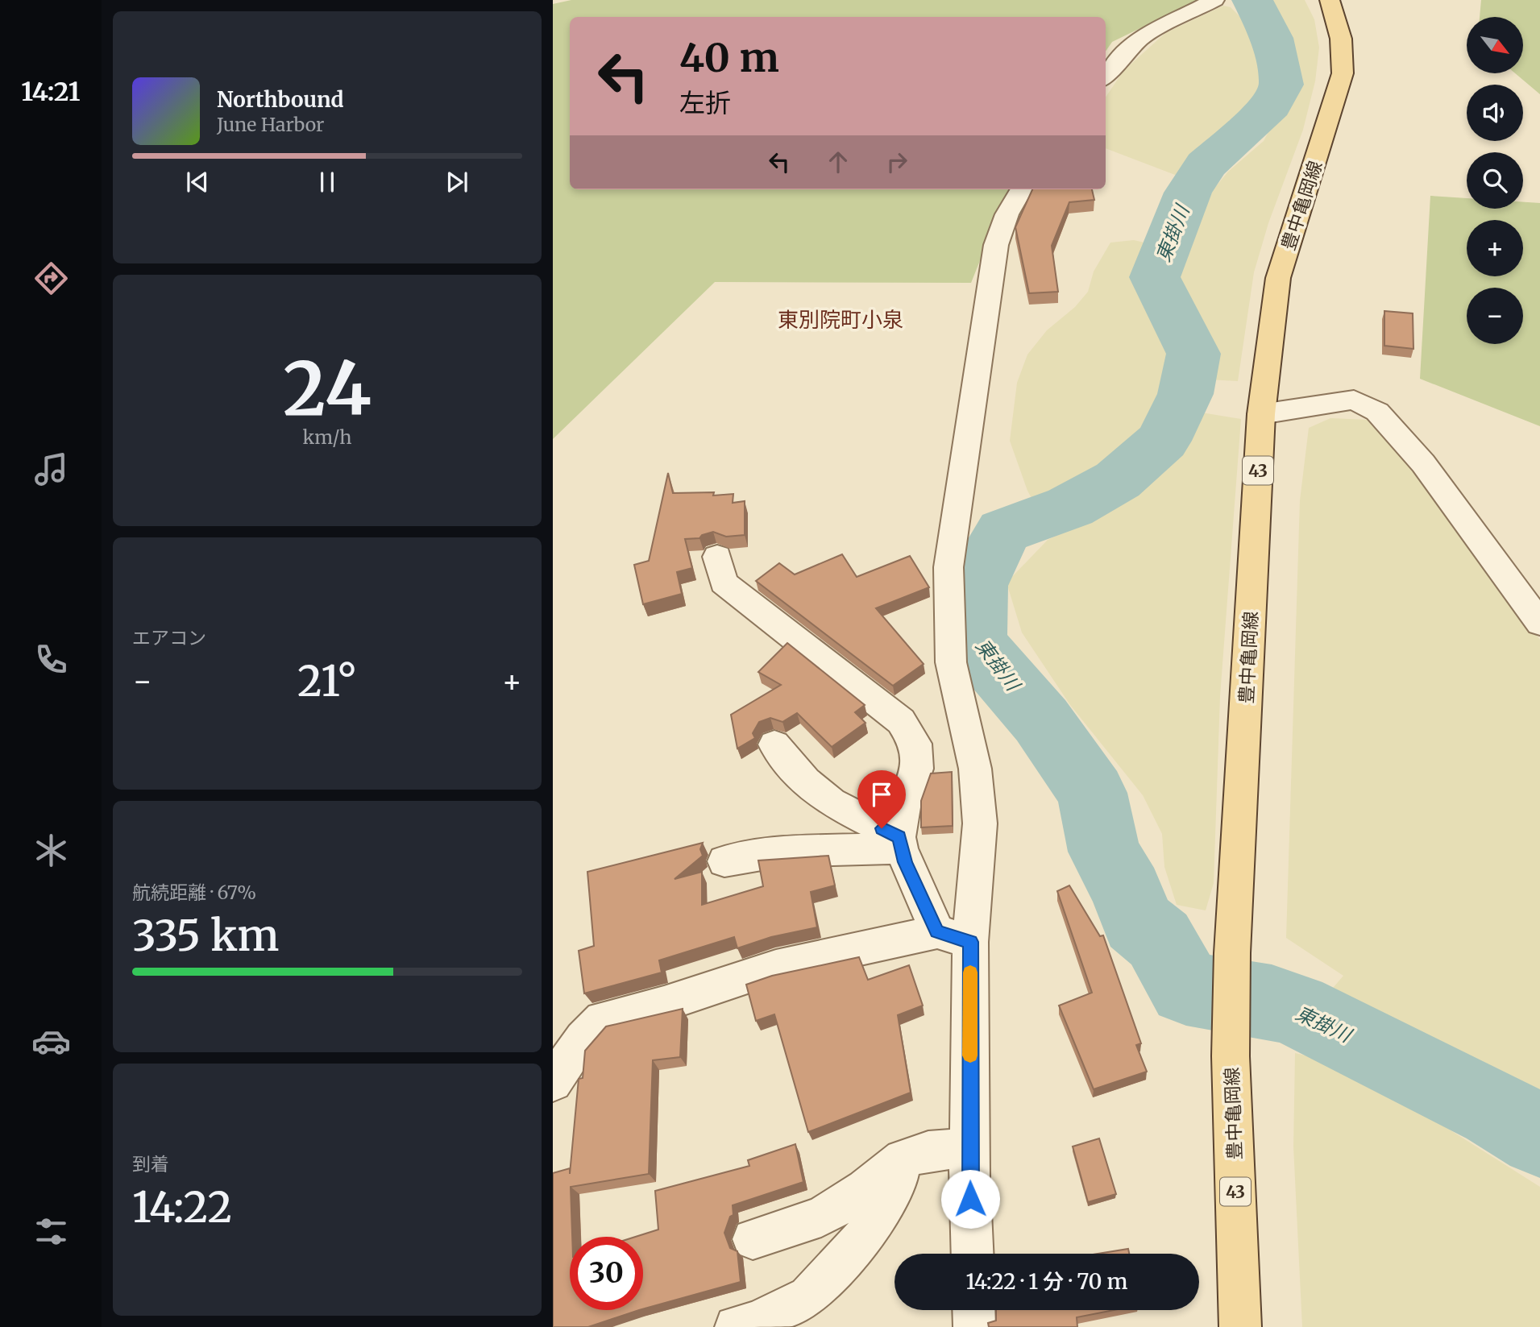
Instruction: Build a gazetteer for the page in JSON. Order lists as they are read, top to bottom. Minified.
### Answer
{"streets":{"main road":["豊中亀岡線","43"]},"districts":["東別院町小泉"],"water":["東掛川"],"north":"bottom right","page":{"tabs":"14:21","map_buttons":["+","−"],"turn":["40 m","左折"],"song":["Northbound","June Harbor"],"tile":[["24","km/h"],"エアコン",["航続距離 · 67%","335 km"],["到着","14:22"]],"heat":["−","21°","+"],"limit":"30","trip":"14:22 · 1 分 · 70 m"}}
